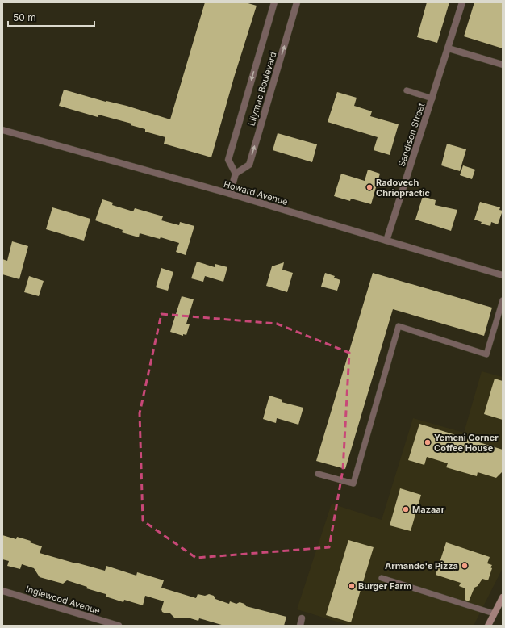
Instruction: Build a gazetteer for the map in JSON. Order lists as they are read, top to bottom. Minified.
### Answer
{"streets":{"street":["Lilymac Boulevard","Sandison Street","Howard Avenue","Inglewood Avenue"]},"crossings":[["Sandison Street","Howard Avenue"]],"places":["Radovech Chriopractic","Yemeni Corner Coffee House","Mazaar","Armando's Pizza","Burger Farm"],"scale_bar":"50 m"}
